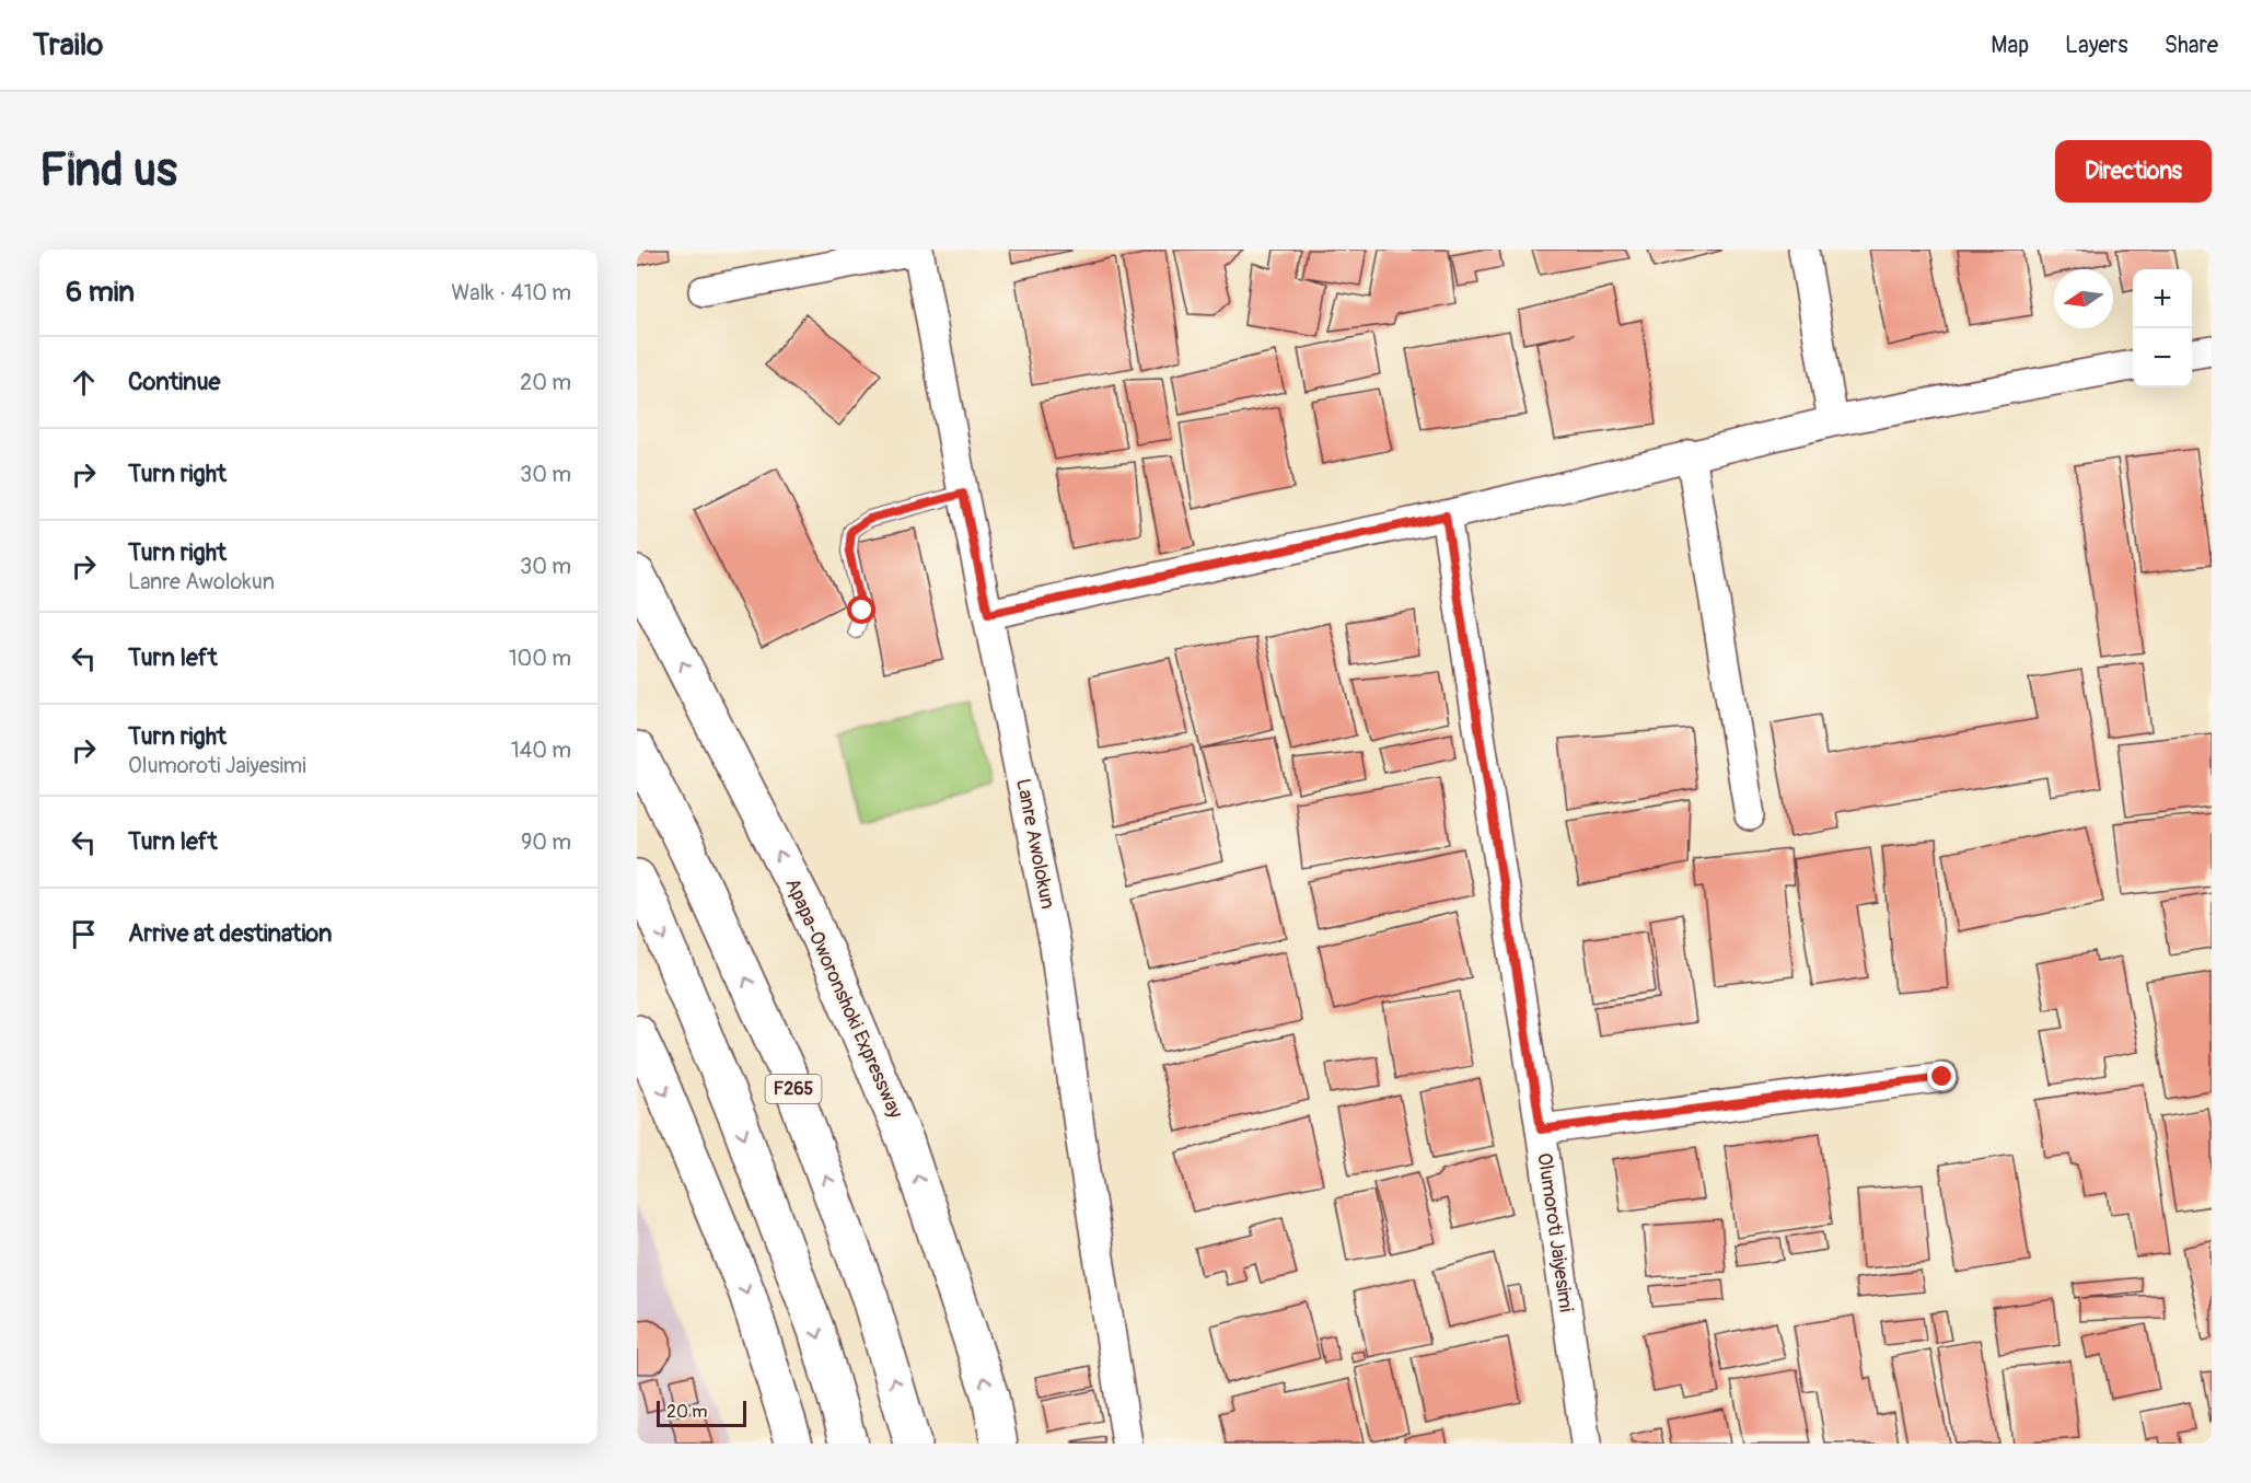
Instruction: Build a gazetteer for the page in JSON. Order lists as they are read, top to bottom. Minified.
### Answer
{"streets":{"main road":["Apapa-Oworonshoki Expressway","F265"],"street":["Lanre Awolokun","Olumoroti Jaiyesimi"]},"scale_bar":"20 m","north":"left","page":{"header":"Trailo","nav":["Map","Layers","Share"],"buttons":"Directions","title":"Find us","heading":["6 min","Walk · 410 m"],"map_buttons":["+","−"],"list":[["Continue","20 m"],["Turn right","30 m"],["Turn right","Lanre Awolokun","30 m"],["Turn left","100 m"],["Turn right","Olumoroti Jaiyesimi","140 m"],["Turn left","90 m"],"Arrive at destination"],"scale":"20 m"}}
